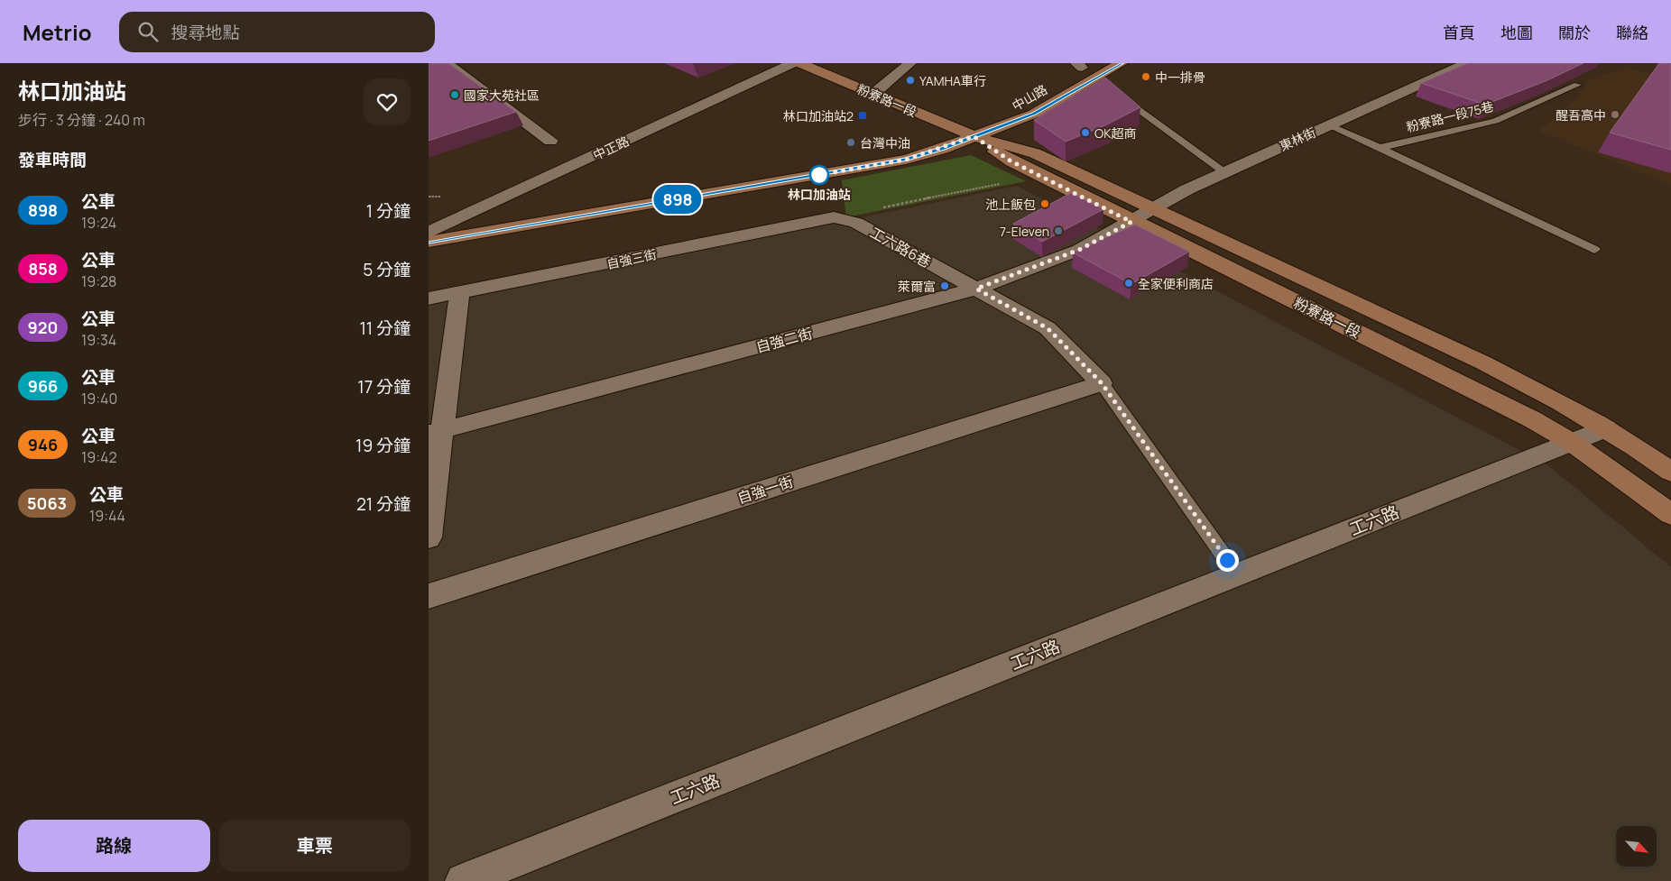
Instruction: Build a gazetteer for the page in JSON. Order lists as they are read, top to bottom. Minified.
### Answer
{"streets":{"main road":["中山路","粉寮路一段"],"street":["東林街","中正路","工六路6巷","自強三街","自強二街","自強一街","工六路"],"lane":["粉寮路一段75巷"]},"crossings":[["中山路","粉寮路一段"],["粉寮路一段","東林街"],["粉寮路一段","自強二街"],["粉寮路一段","工六路"],["東林街","自強二街"],["工六路6巷","自強三街"],["工六路6巷","自強二街"],["工六路6巷","自強一街"],["工六路6巷","工六路"]],"places":{"other":["中一排骨","YAMHA車行","國家大苑社區","醒吾高中","OK超商","台灣中油","林口加油站","池上飯包","7-Eleven","全家便利商店","萊爾富"],"transit":["林口加油站2"]},"lines":["bus line 898"],"north":"bottom right","page":{"header":"Metrio","search":"搜尋地點","nav":["首頁","地圖","關於","聯絡"],"heading":[["林口加油站","步行 · 3 分鐘 · 240 m"],"發車時間"],"on_map":"898","list":[{"mark":"898","name":"公車","note":"19:24","value":"1 分鐘"},{"mark":"858","name":"公車","note":"19:28","value":"5 分鐘"},{"mark":"920","name":"公車","note":"19:34","value":"11 分鐘"},{"mark":"966","name":"公車","note":"19:40","value":"17 分鐘"},{"mark":"946","name":"公車","note":"19:42","value":"19 分鐘"},{"mark":"5063","name":"公車","note":"19:44","value":"21 分鐘"}],"buttons":["路線","車票"]}}
